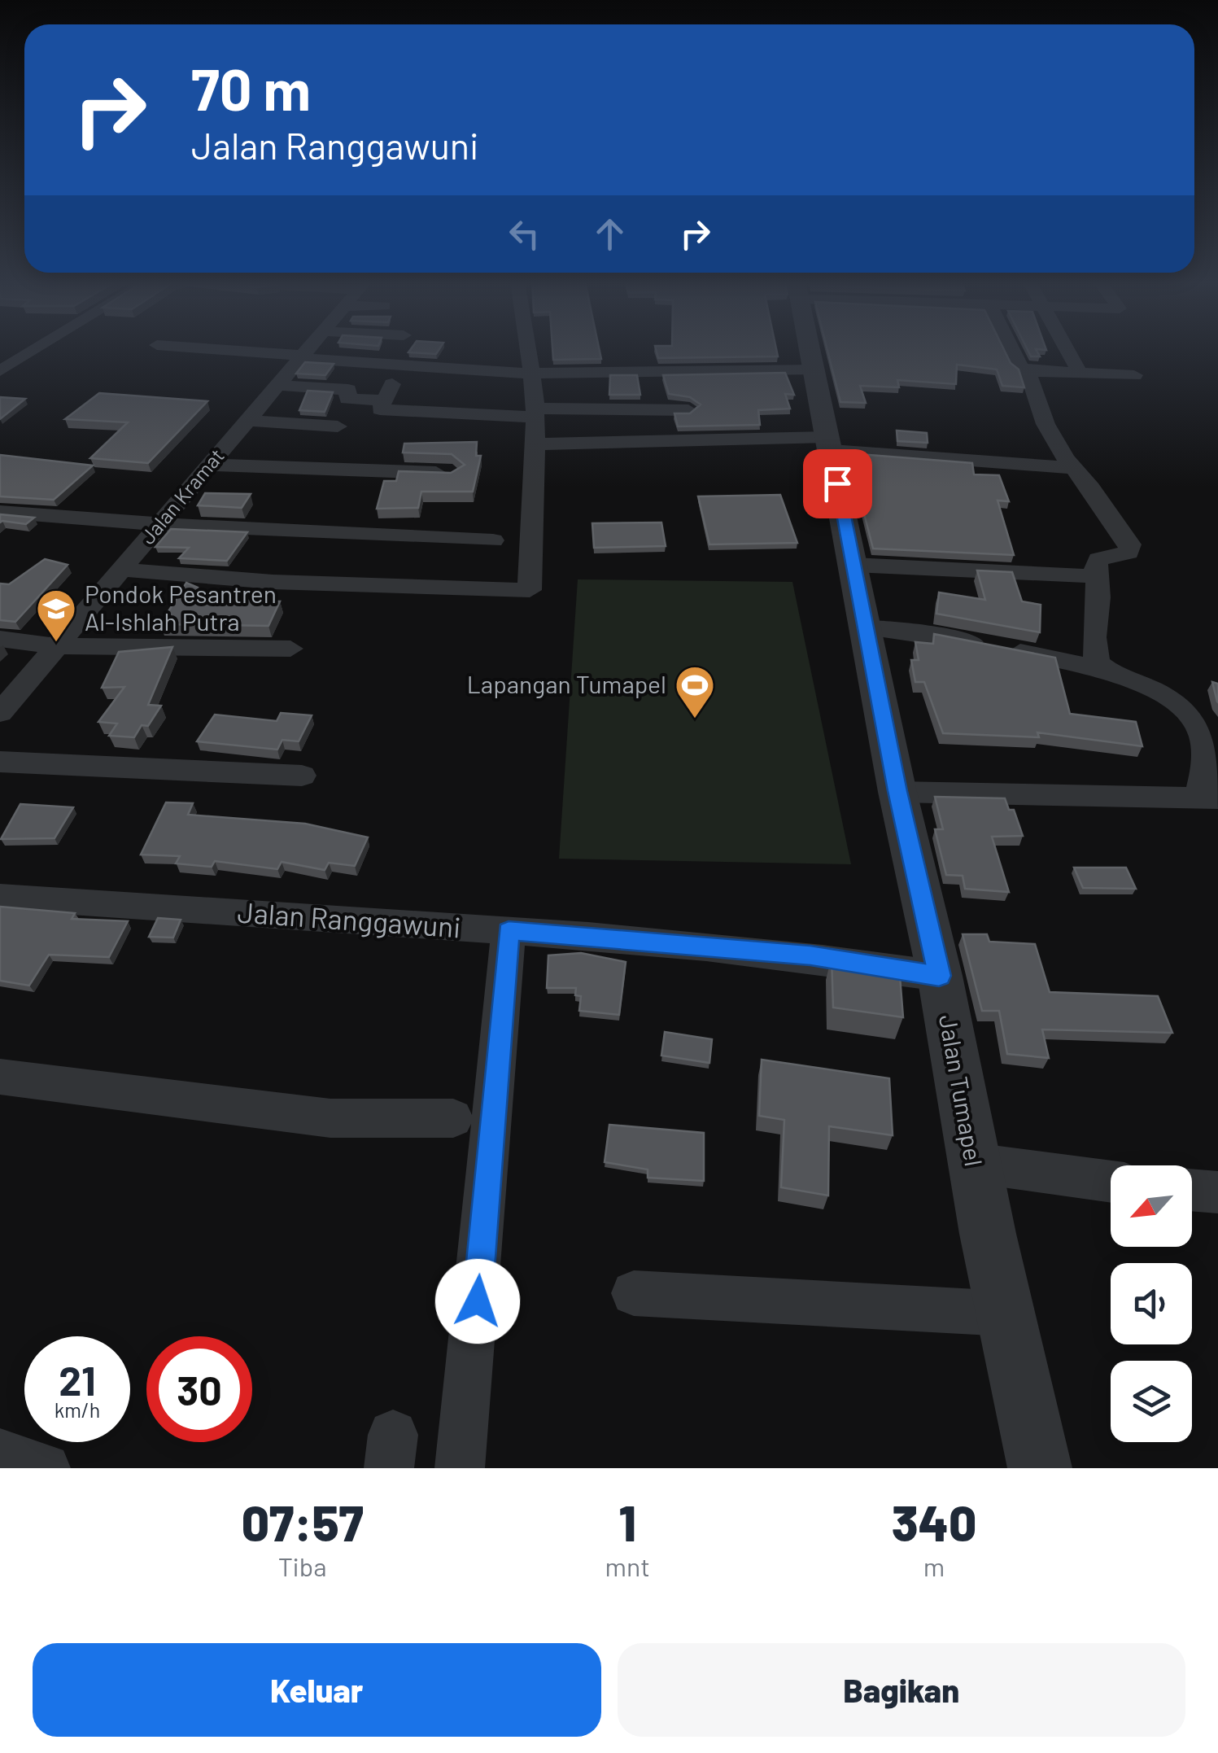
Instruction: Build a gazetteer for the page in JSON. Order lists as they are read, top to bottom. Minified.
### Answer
{"streets":{"street":["Jalan Kramat","Jalan Ranggawuni","Jalan Tumapel"]},"crossings":[["Jalan Ranggawuni","Jalan Tumapel"]],"places":{"school or university":["Pondok Pesantren Al-Ishlah Putra"],"sports":["Lapangan Tumapel"]},"north":"bottom left","page":{"turn":["70 m","Jalan Ranggawuni"],"speed":"21 km/h","limit":"30","eta":["07:57","Tiba","1","mnt","340","m"],"buttons":["Keluar","Bagikan"]}}
